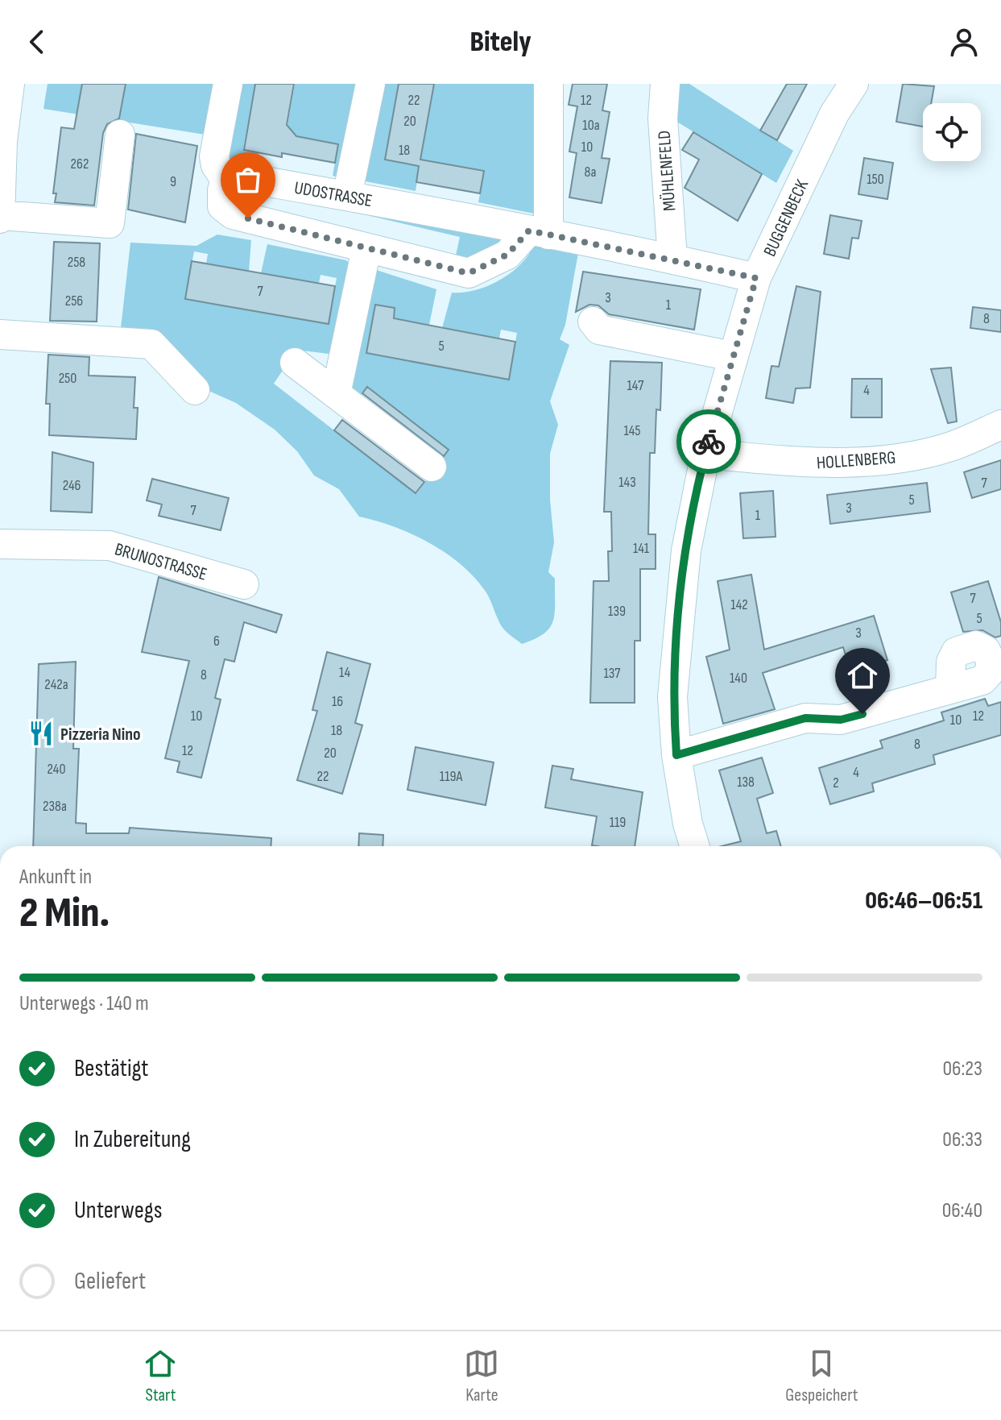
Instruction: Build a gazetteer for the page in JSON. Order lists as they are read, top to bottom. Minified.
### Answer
{"streets":{"street":["MÜHLENFELD","UDOSTRASSE","BUGGENBECK","HOLLENBERG","BRUNOSTRASSE"]},"crossings":[["MÜHLENFELD","UDOSTRASSE"],["UDOSTRASSE","BUGGENBECK"],["BUGGENBECK","HOLLENBERG"]],"places":{"restaurant":["Pizzeria Nino"]},"house_numbers":["22","12","20","10a","10","18","262","8a","150","9","258","7","3","256","1","8","5","250","147","4","145","143","7","246","5","3","7","1","141","7","142","139","5","3","6","14","137","8","140","242a","16","10","12","10","18","8","12","20","240","4","22","119A","138","2","238a","119"],"page":{"header":"Bitely","heading":["2 Min.","Ankunft in","06:46–06:51"],"bar":"Unterwegs · 140 m","list":[["Bestätigt","06:23"],["In Zubereitung","06:33"],["Unterwegs","06:40"],"Geliefert"],"tabs":["Start","Karte","Gespeichert"]}}
